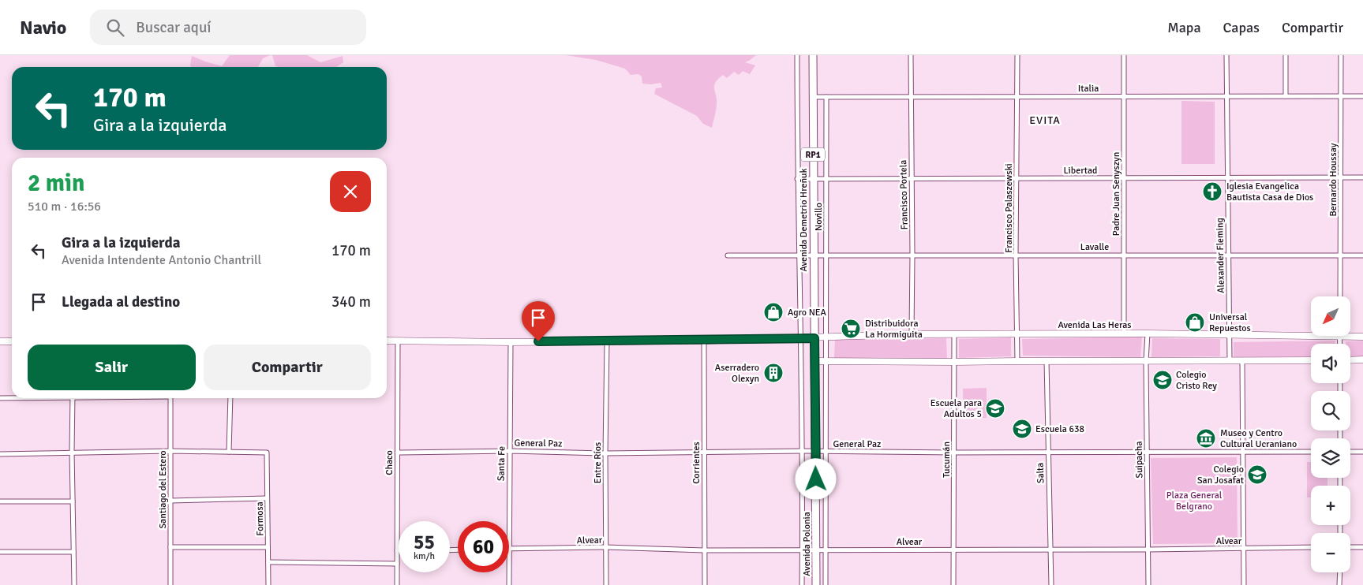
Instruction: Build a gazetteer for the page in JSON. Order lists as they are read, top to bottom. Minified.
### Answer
{"streets":{"main road":["RP1","Avenida Demetrio Hreñuk","Avenida Las Heras","Avenida Polonia"],"street":["Italia","Libertad","Bernardo Houssay","Padre Juan Senyszyn","Francisco Portela","Francisco Palaszewski","Novillo","Lavalle","Alexander Fleming","General Paz","Tucumán","Suipacha","Chaco","Entre Ríos","Corrientes","Santa Fe","Salta","Santiago del Estero","Formosa","Alvear"]},"crossings":[["Italia","Bernardo Houssay"],["Italia","Padre Juan Senyszyn"],["Italia","Francisco Portela"],["Italia","Francisco Palaszewski"],["Italia","Novillo"],["Italia","Avenida Demetrio Hreñuk"],["Italia","Alexander Fleming"],["Libertad","Bernardo Houssay"],["Libertad","Padre Juan Senyszyn"],["Libertad","Francisco Portela"],["Libertad","Francisco Palaszewski"],["Libertad","Novillo"],["Libertad","Avenida Demetrio Hreñuk"],["Libertad","Alexander Fleming"],["Bernardo Houssay","Lavalle"],["Padre Juan Senyszyn","Lavalle"],["Padre Juan Senyszyn","Avenida Las Heras"],["Francisco Portela","Lavalle"],["Francisco Portela","Avenida Las Heras"],["Francisco Palaszewski","Lavalle"],["Francisco Palaszewski","Avenida Las Heras"],["Novillo","Lavalle"],["Novillo","Avenida Las Heras"],["Novillo","Avenida Polonia"],["Avenida Demetrio Hreñuk","Lavalle"],["Avenida Demetrio Hreñuk","Avenida Las Heras"],["Avenida Demetrio Hreñuk","General Paz"],["Avenida Demetrio Hreñuk","Alvear"],["Avenida Demetrio Hreñuk","Avenida Polonia"],["Lavalle","Alexander Fleming"],["Alexander Fleming","Avenida Las Heras"],["Avenida Las Heras","Tucumán"],["Avenida Las Heras","Suipacha"],["Avenida Las Heras","Chaco"],["Avenida Las Heras","Entre Ríos"],["Avenida Las Heras","Corrientes"],["Avenida Las Heras","Santa Fe"],["Avenida Las Heras","Avenida Polonia"],["General Paz","Tucumán"],["General Paz","Suipacha"],["General Paz","Chaco"],["General Paz","Entre Ríos"],["General Paz","Corrientes"],["General Paz","Santa Fe"],["General Paz","Salta"],["General Paz","Avenida Polonia"],["Tucumán","Alvear"],["Suipacha","Alvear"],["Entre Ríos","Alvear"],["Corrientes","Alvear"],["Santa Fe","Alvear"],["Salta","Alvear"],["Alvear","Avenida Polonia"]],"districts":["EVITA"],"parks":["Plaza General Belgrano"],"places":{"church":["Iglesia Evangelica Bautista Casa de Dios"],"shop":["Agro NEA","Universal Repuestos"],"supermarket":["Distribuidora La Hormiguita"],"building":["Aserradero Olexyn"],"school or university":["Colegio Cristo Rey","Escuela para Adultos 5","Escuela 638","Colegio San Josafat"],"museum":["Museo y Centro Cultural Ucraniano"]},"north":"bottom left","page":{"header":"Navio","search":"Buscar aquí","nav":["Mapa","Capas","Compartir"],"turn":["170 m","Gira a la izquierda"],"heading":["2 min","510 m · 16:56"],"list":[{"name":"Gira a la izquierda","note":"Avenida Intendente Antonio Chantrill","value":"170 m"},{"name":"Llegada al destino","value":"340 m"}],"map_buttons":["+","−"],"buttons":["Salir","Compartir"],"speed":"55 km/h","limit":"60"}}
